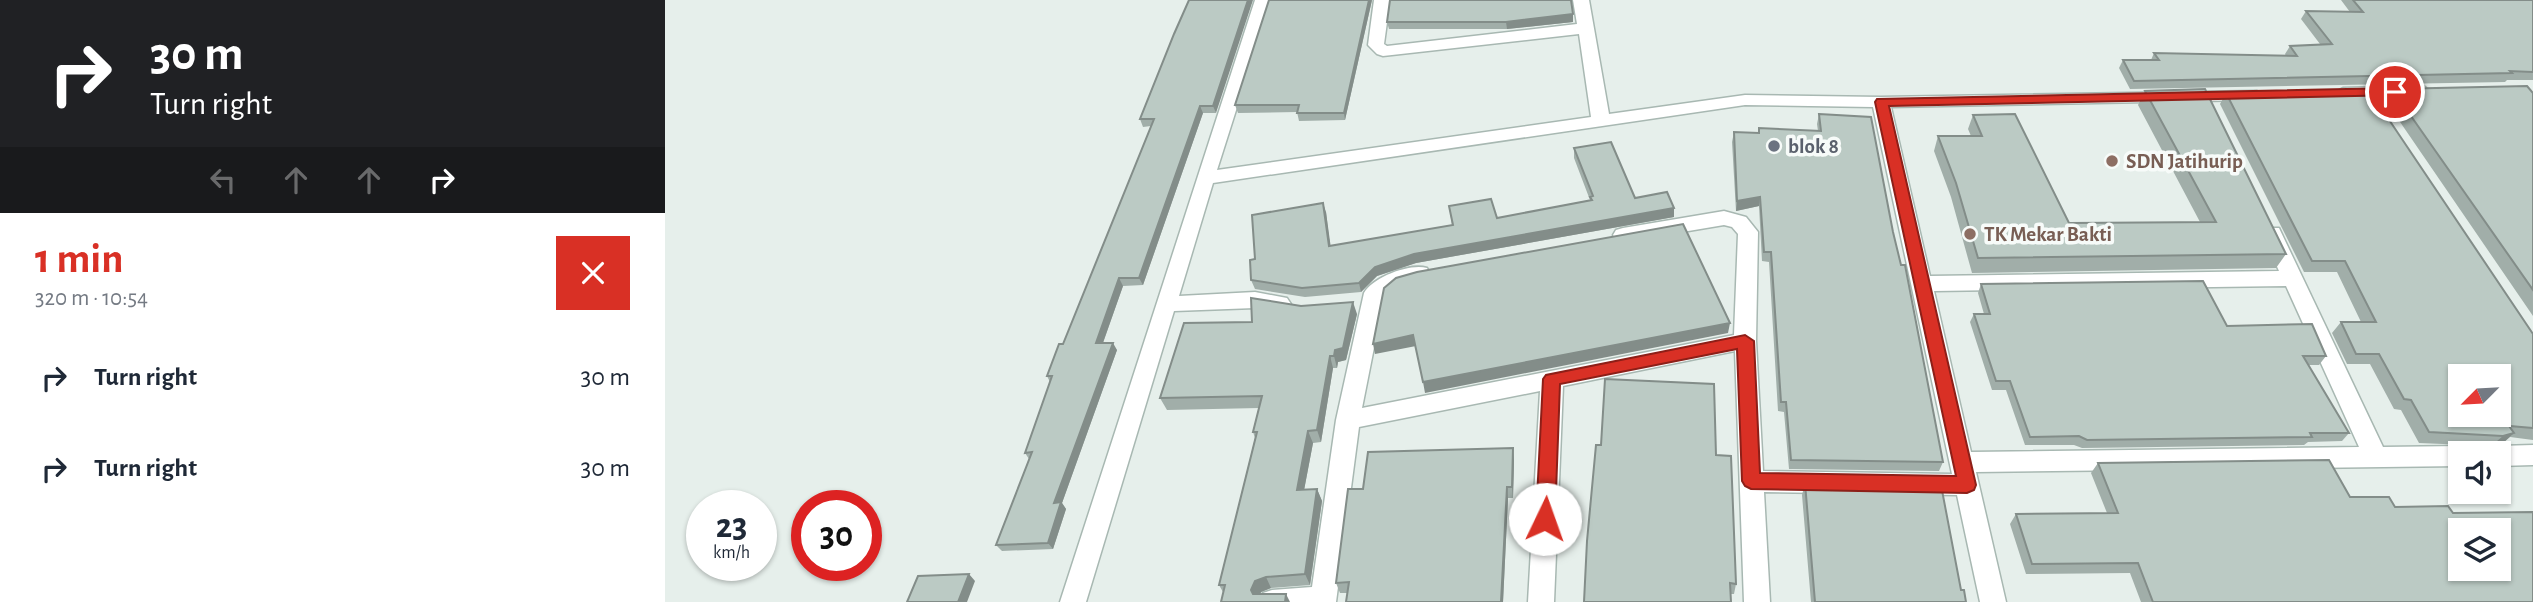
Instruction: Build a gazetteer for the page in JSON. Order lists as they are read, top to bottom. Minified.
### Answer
{"places":["blok 8","SDN Jatihurip","TK Mekar Bakti"],"north":"bottom left","page":{"turn":["30 m","Turn right"],"heading":["1 min","320 m · 10:54"],"list":[{"name":"Turn right","value":"30 m"},{"name":"Turn right","value":"30 m"}],"speed":"23 km/h","limit":"30"}}
